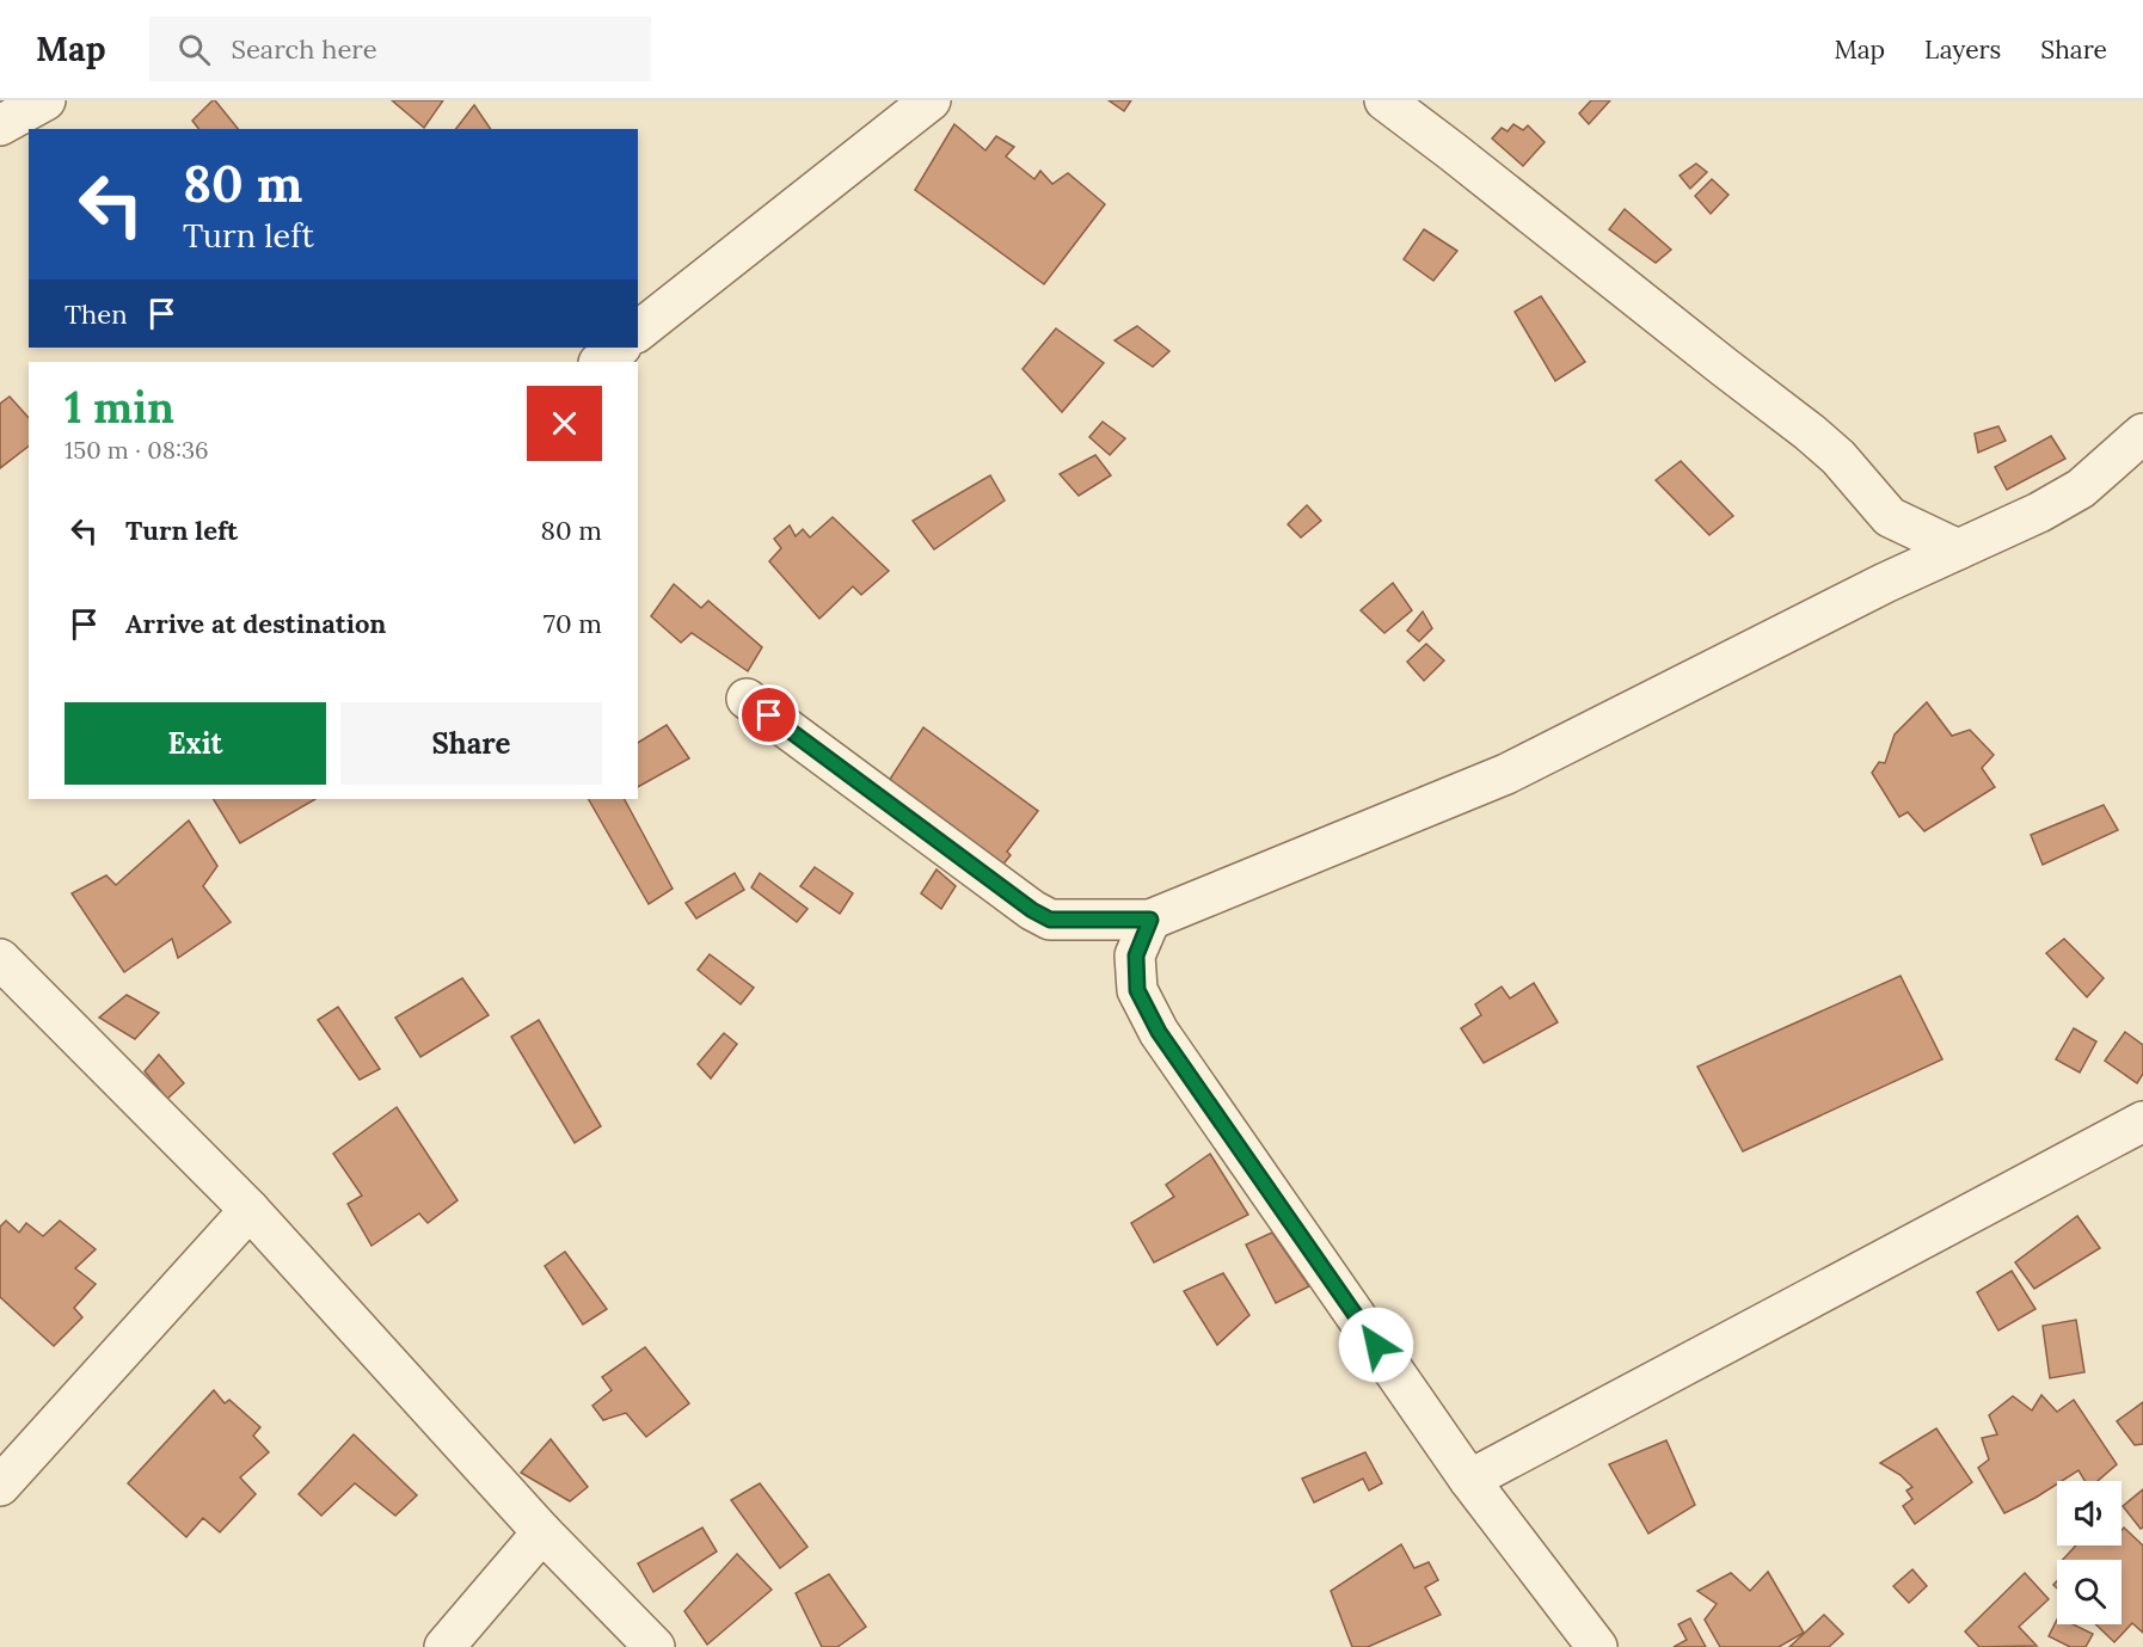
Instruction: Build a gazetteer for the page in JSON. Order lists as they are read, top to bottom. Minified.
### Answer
{"page":{"header":"Map","search":"Search here","nav":["Map","Layers","Share"],"turn":["80 m","Turn left"],"then":"Then","heading":["1 min","150 m · 08:36"],"list":[{"name":"Turn left","value":"80 m"},{"name":"Arrive at destination","value":"70 m"}],"buttons":["Exit","Share"]}}
